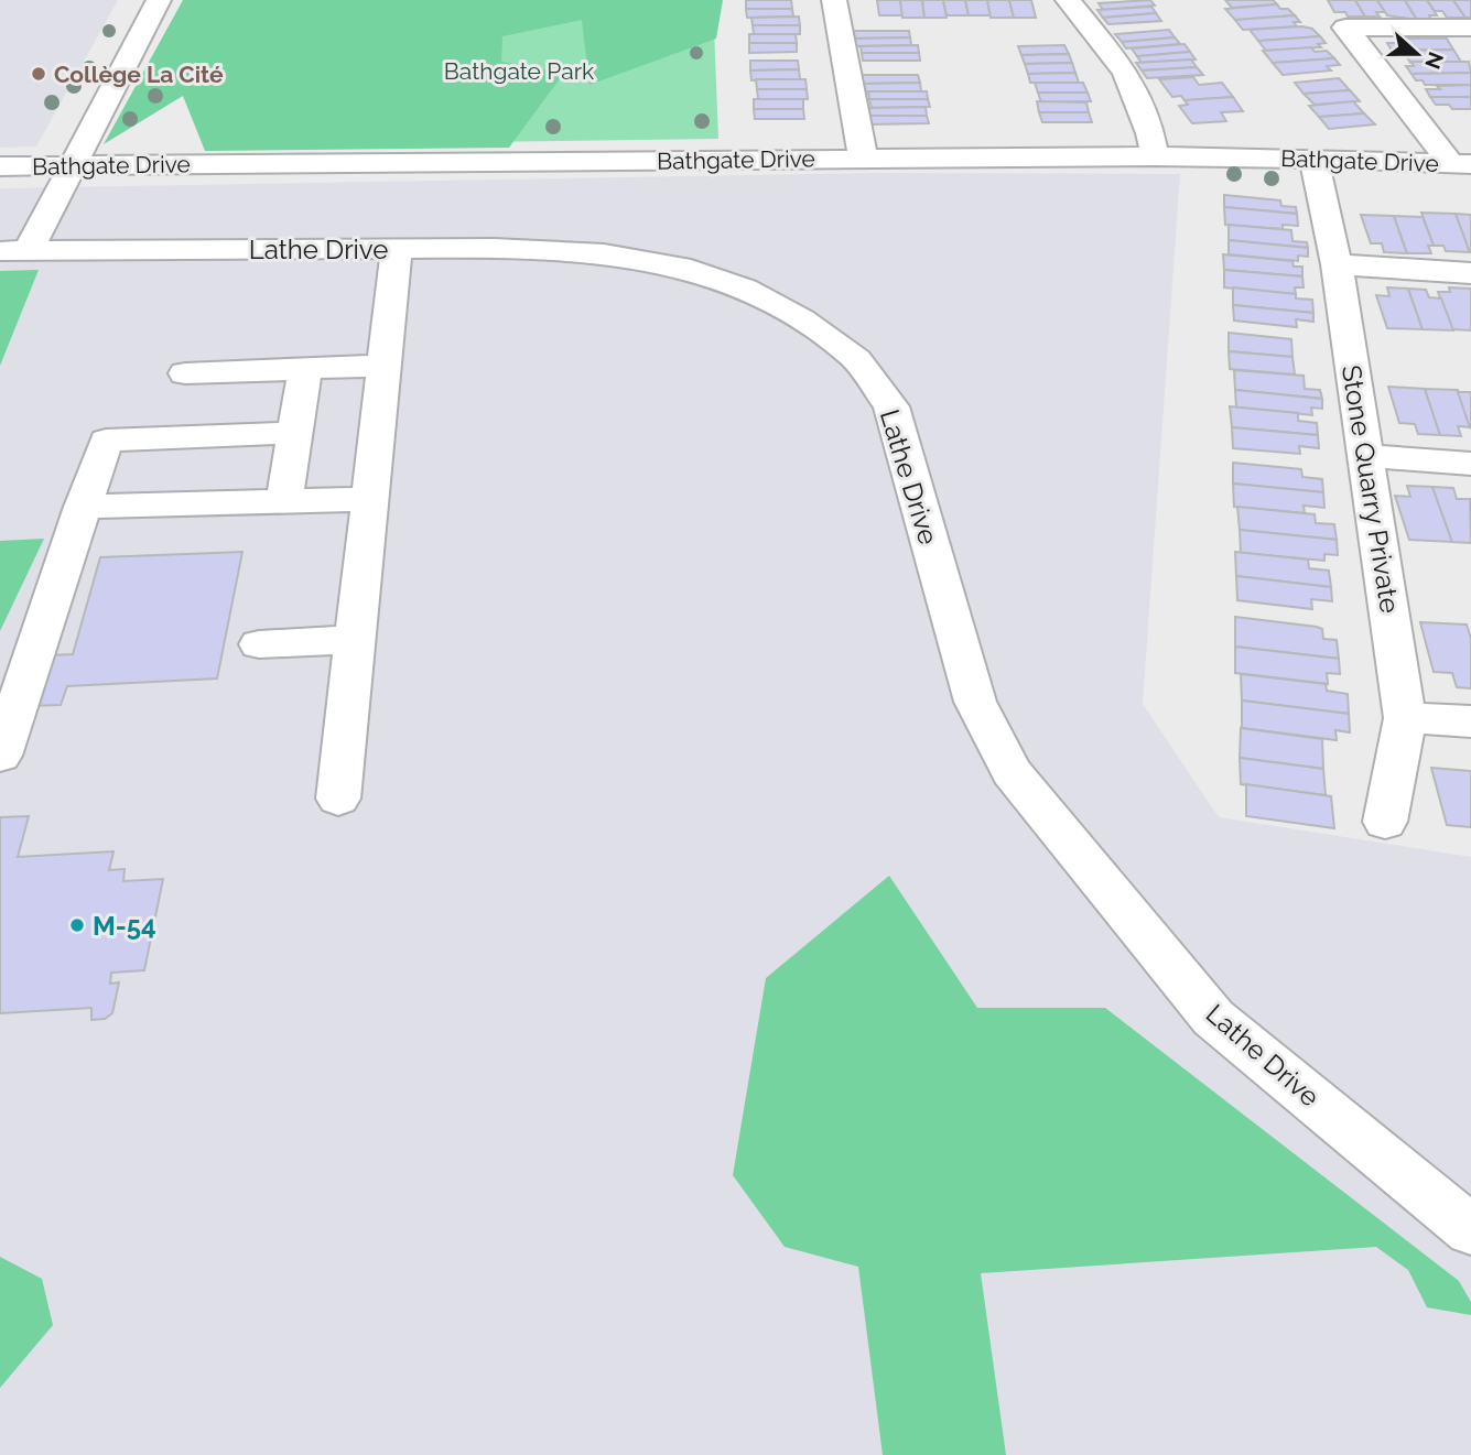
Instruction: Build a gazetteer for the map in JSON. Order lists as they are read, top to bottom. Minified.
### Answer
{"streets":{"street":["Bathgate Drive","Lathe Drive","Stone Quarry Private"]},"crossings":[["Bathgate Drive","Stone Quarry Private"]],"parks":["Bathgate Park"],"places":["Collège La Cité","M-54"],"north":"right"}
